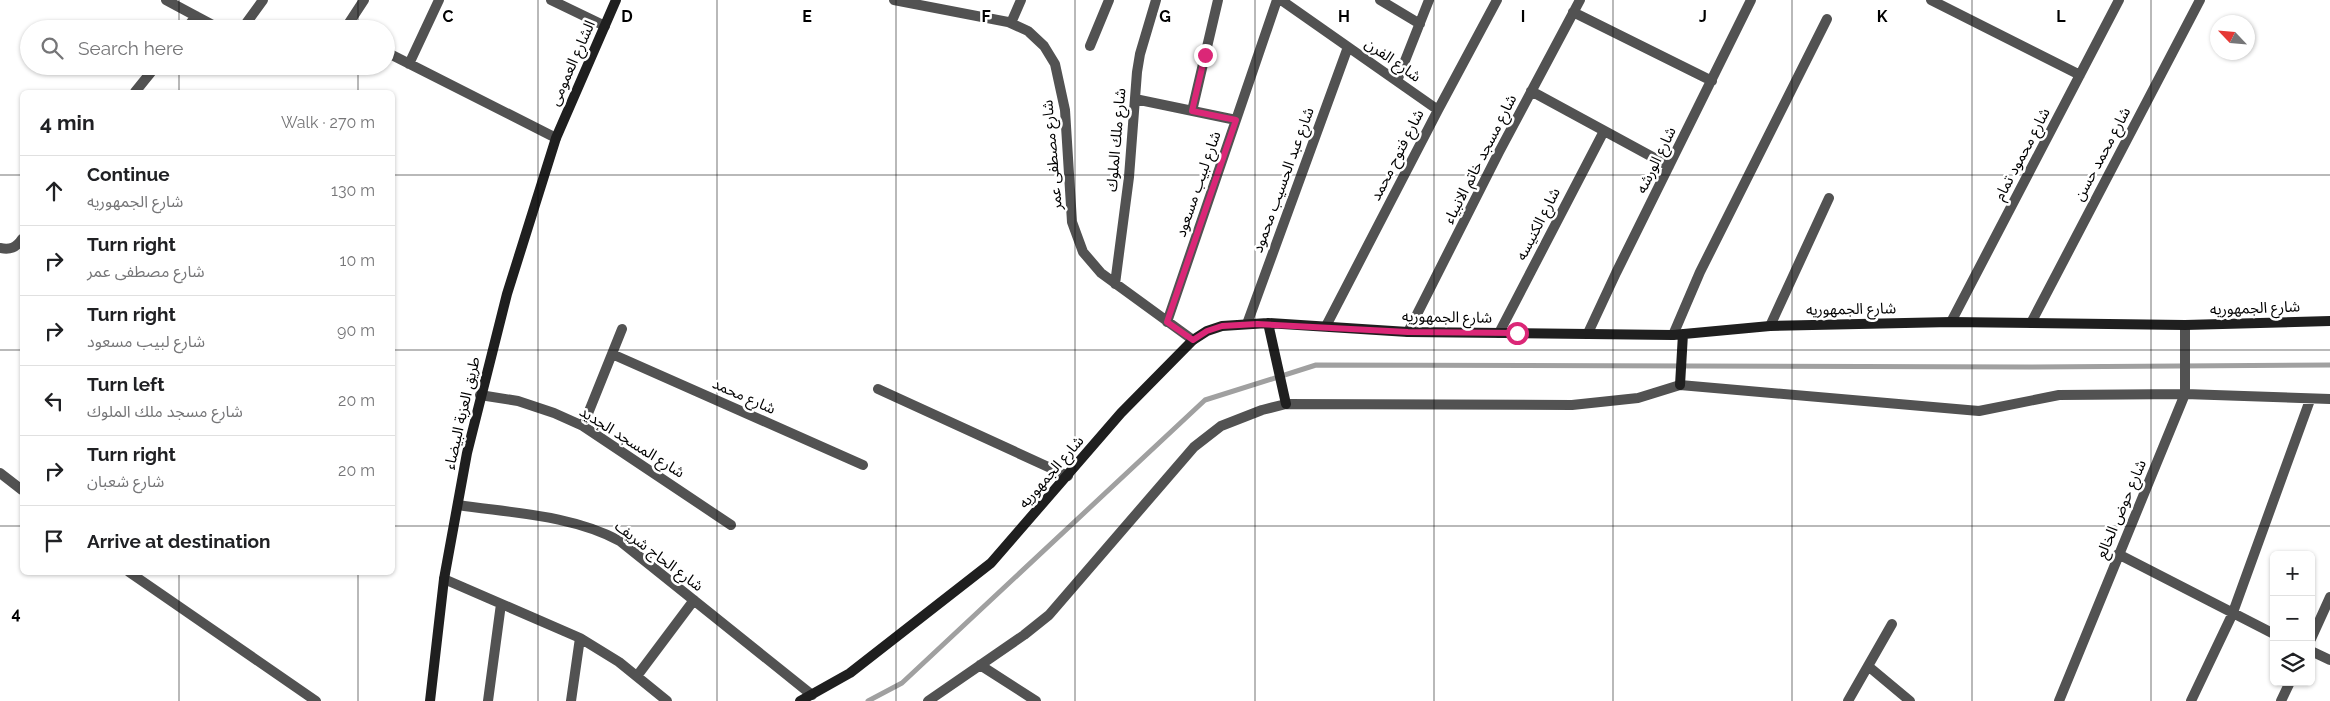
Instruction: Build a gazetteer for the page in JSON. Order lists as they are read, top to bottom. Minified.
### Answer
{"streets":{"street":["شارع الفرن","الشارع العمومى","شارع ملك الملوك","شارع محمود تمام","شارع محمد حسن","شارع مصطفى عمر","شارع فتوح محمد","شارع مسجد خاتم الانبياء","شارع الورشه","شارع عبد الحسيب محمود","شارع لبيب مسعود","شارع الكنيسه","شارع الجمهوريه","شارع محمد","طريق العزبة البيضاء","شارع المسجد الجديد","شارع حوض الخالع","شارع الحاج شريف"]},"crossings":[["شارع الفرن","شارع فتوح محمد"],["شارع الفرن","شارع عبد الحسيب محمود"],["الشارع العمومى","طريق العزبة البيضاء"],["شارع ملك الملوك","شارع مصطفى عمر"],["شارع محمود تمام","شارع الجمهوريه"],["شارع محمد حسن","شارع الجمهوريه"],["شارع مصطفى عمر","شارع لبيب مسعود"],["شارع مصطفى عمر","شارع الجمهوريه"],["شارع فتوح محمد","شارع الجمهوريه"],["شارع مسجد خاتم الانبياء","شارع الجمهوريه"],["شارع الورشه","شارع الجمهوريه"],["شارع عبد الحسيب محمود","شارع الجمهوريه"],["شارع الكنيسه","شارع الجمهوريه"],["شارع الجمهوريه","شارع حوض الخالع"],["شارع الجمهوريه","شارع الحاج شريف"],["طريق العزبة البيضاء","شارع المسجد الجديد"],["طريق العزبة البيضاء","شارع الحاج شريف"]],"north":"top left","page":{"search":"Search here","heading":["4 min","Walk · 270 m"],"list":[["Continue","شارع الجمهوريه","130 m"],["Turn right","شارع مصطفى عمر","10 m"],["Turn right","شارع لبيب مسعود","90 m"],["Turn left","شارع مسجد ملك الملوك","20 m"],["Turn right","شارع شعبان","20 m"],"Arrive at destination"],"map_buttons":["+","−"]},"grid":{"columns":["C","D","E","F","G","H","I","J","K","L"],"rows":["4"]}}
